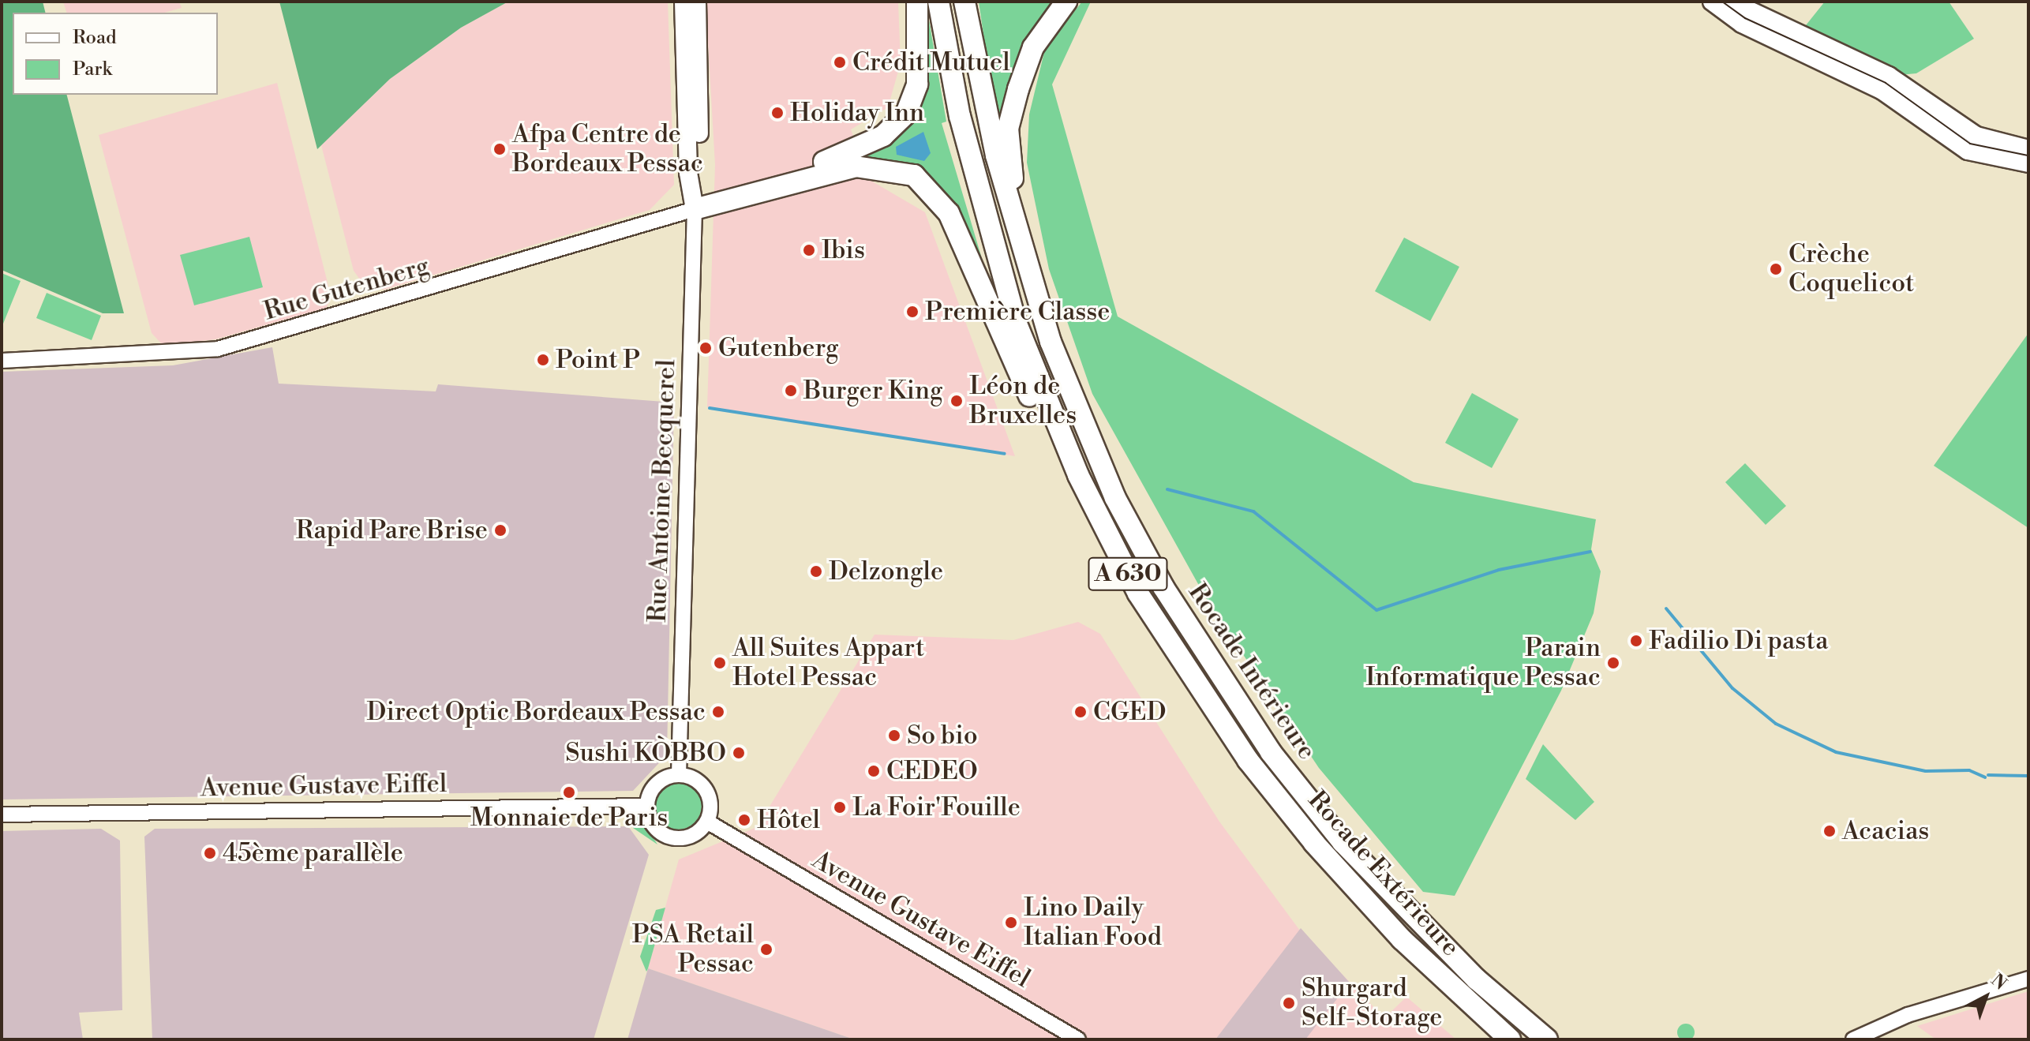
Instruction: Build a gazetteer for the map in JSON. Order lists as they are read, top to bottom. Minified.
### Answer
{"streets":{"highway":["A 630","Rocade Intérieure","Rocade Extérieure"],"main road":["Rue Antoine Becquerel"],"street":["Rue Gutenberg","Avenue Gustave Eiffel"]},"crossings":[["Rue Gutenberg","Rue Antoine Becquerel"],["Rue Antoine Becquerel","Avenue Gustave Eiffel"]],"places":["Crédit Mutuel","Holiday Inn","Afpa Centre de Bordeaux Pessac","Ibis","Crèche Coquelicot","Première Classe","Gutenberg","Point P","Burger King","Léon de Bruxelles","Rapid Pare Brise","Delzongle","Fadilio Di pasta","All Suites Appart Hotel Pessac","Parain Informatique Pessac","Direct Optic Bordeaux Pessac","CGED","So bio","Sushi KÒBBO","CEDEO","Monnaie de Paris","La Foir'Fouille","Hôtel","Acacias","45ème parallèle","Lino Daily Italian Food","PSA Retail Pessac","Shurgard Self-Storage"],"legend":["Road","Park"],"north":"top right"}
